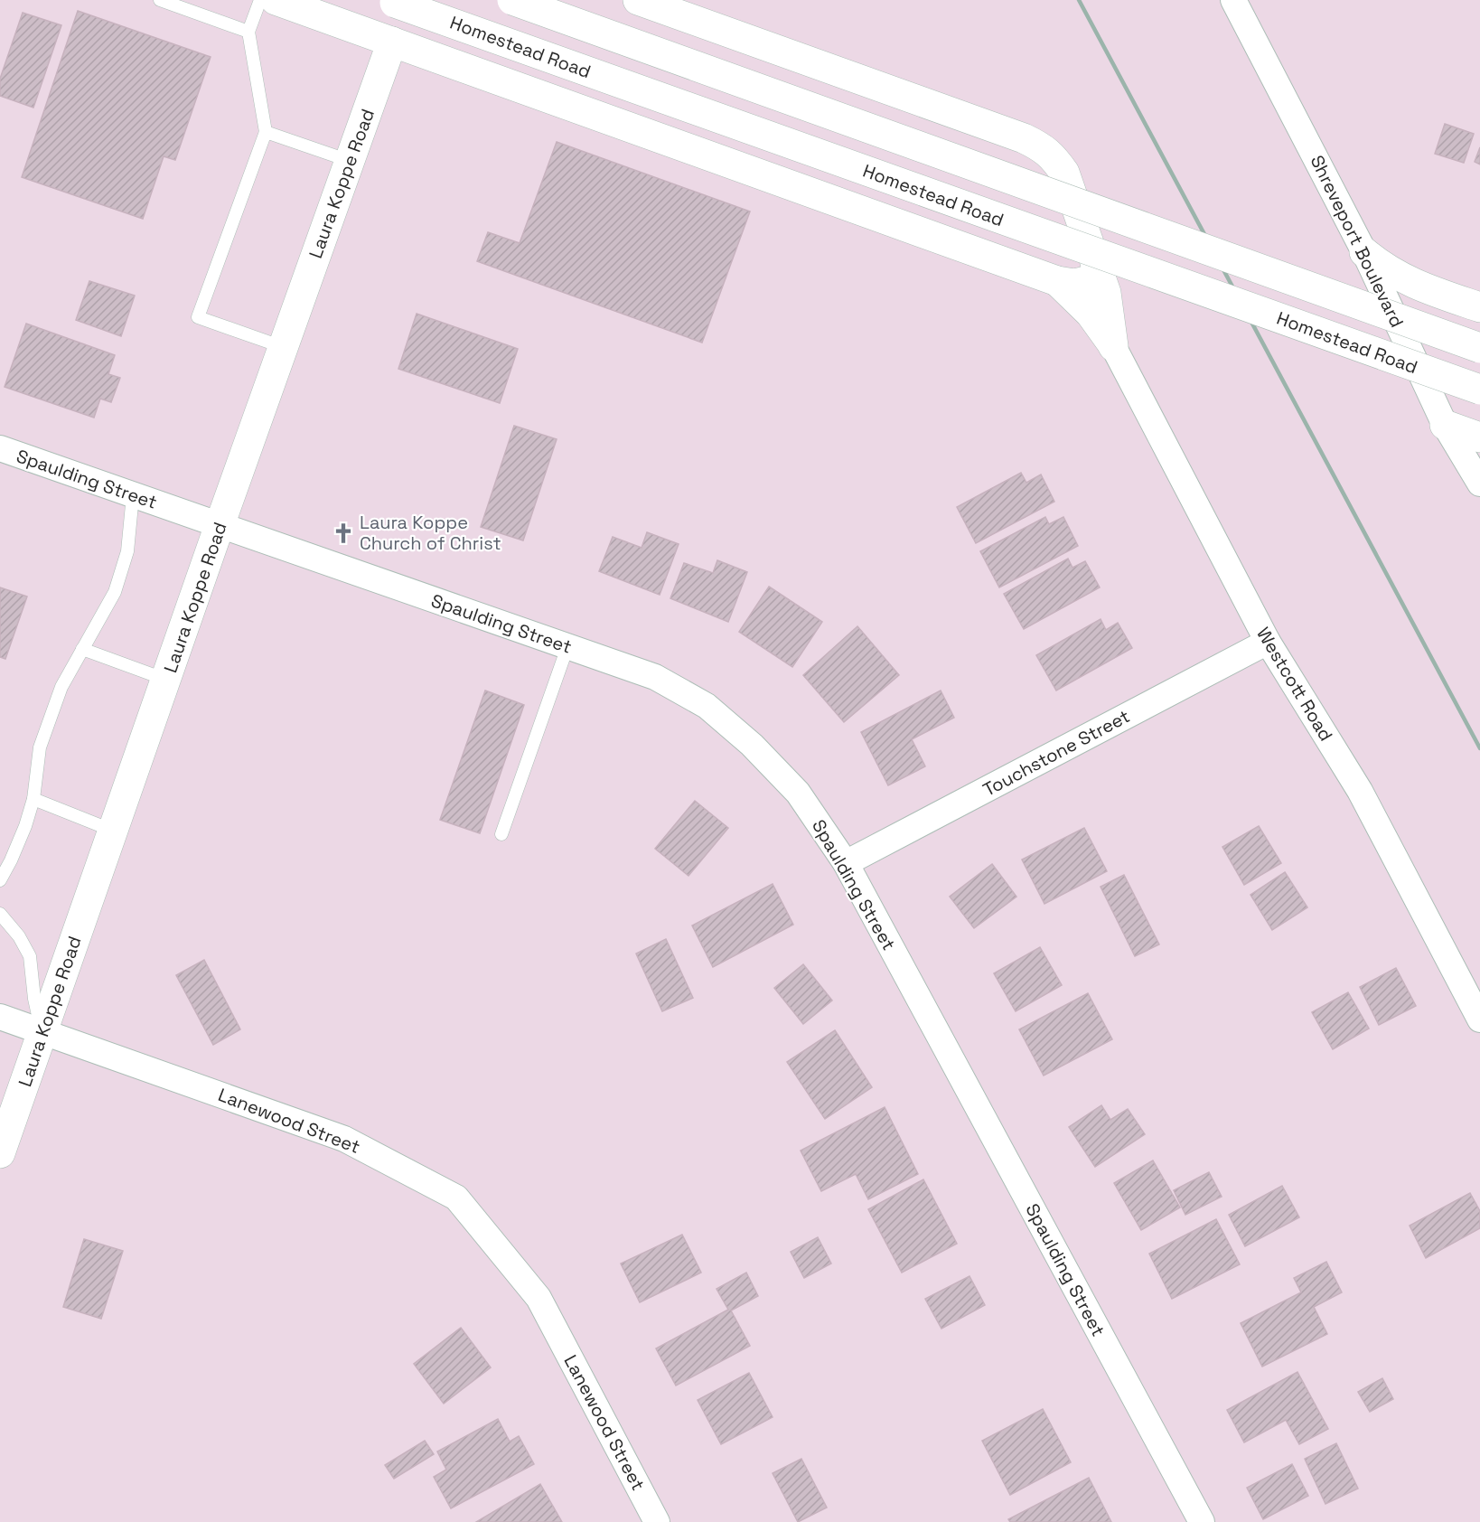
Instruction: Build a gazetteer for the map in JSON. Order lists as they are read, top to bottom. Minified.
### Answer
{"streets":{"main road":["Homestead Road","Laura Koppe Road"],"street":["Shreveport Boulevard","Spaulding Street","Westcott Road","Touchstone Street","Lanewood Street"]},"crossings":[["Laura Koppe Road","Spaulding Street"],["Laura Koppe Road","Lanewood Street"],["Spaulding Street","Touchstone Street"],["Westcott Road","Touchstone Street"]],"places":{"church":["Laura Koppe Church of Christ"]}}
